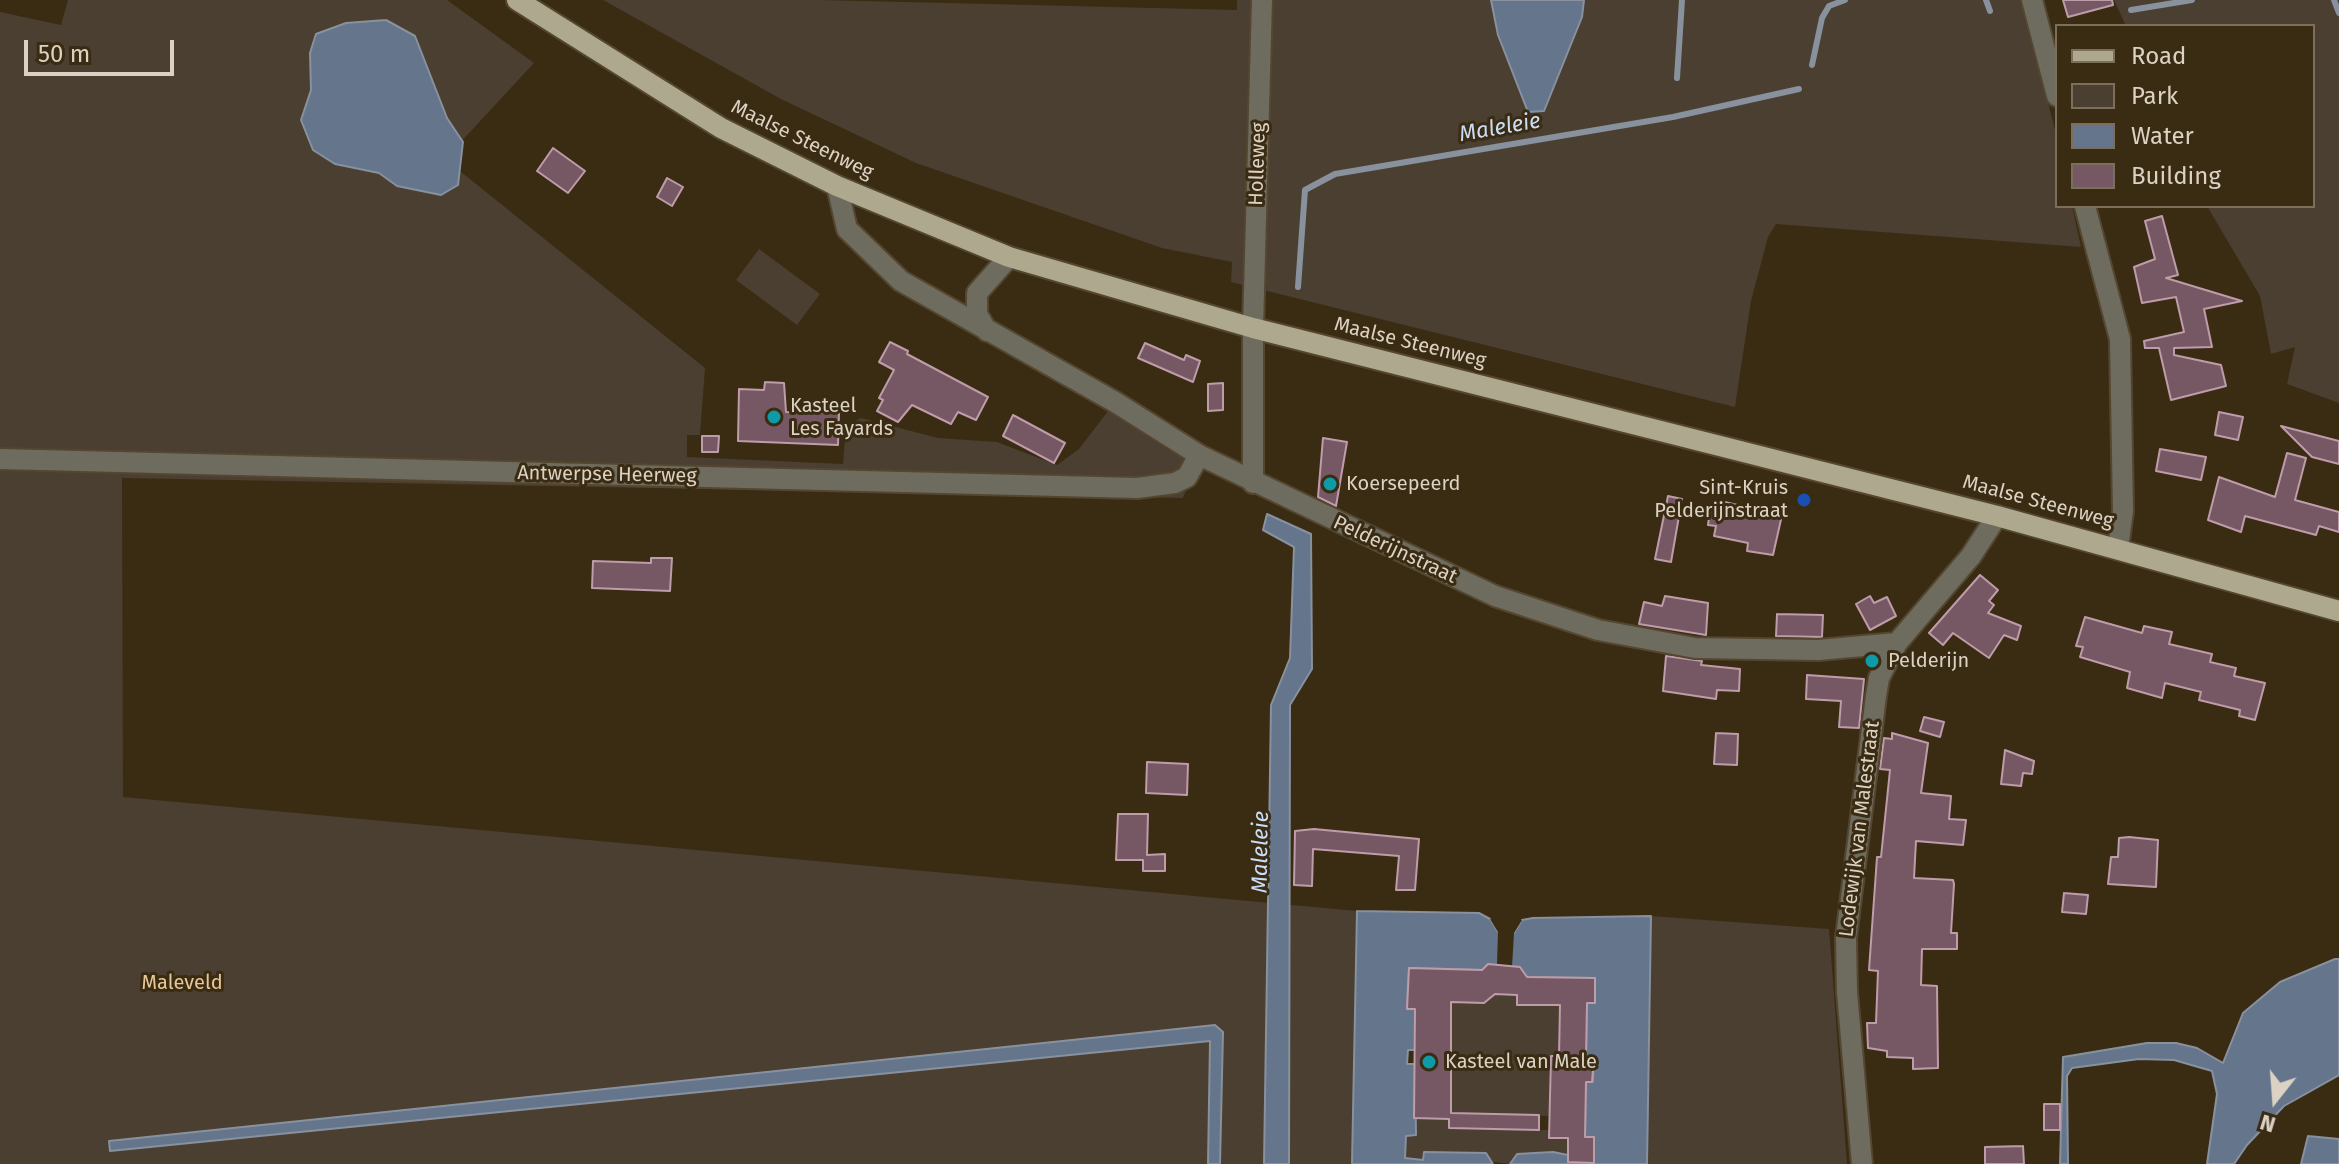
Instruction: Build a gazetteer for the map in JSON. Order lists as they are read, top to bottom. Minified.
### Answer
{"streets":{"main road":["Maalse Steenweg"],"street":["Holleweg","Antwerpse Heerweg","Pelderijnstraat","Lodewijk van Malestraat"]},"crossings":[["Maalse Steenweg","Holleweg"],["Maalse Steenweg","Pelderijnstraat"],["Holleweg","Pelderijnstraat"],["Antwerpse Heerweg","Pelderijnstraat"],["Pelderijnstraat","Lodewijk van Malestraat"]],"water":["Maleleie"],"parks":["Maleveld"],"places":["Kasteel Les Fayards","Koersepeerd","Sint-Kruis Pelderijnstraat","Pelderijn","Kasteel van Male"],"legend":["Road","Park","Water","Building"],"scale_bar":"50 m","north":"bottom"}
